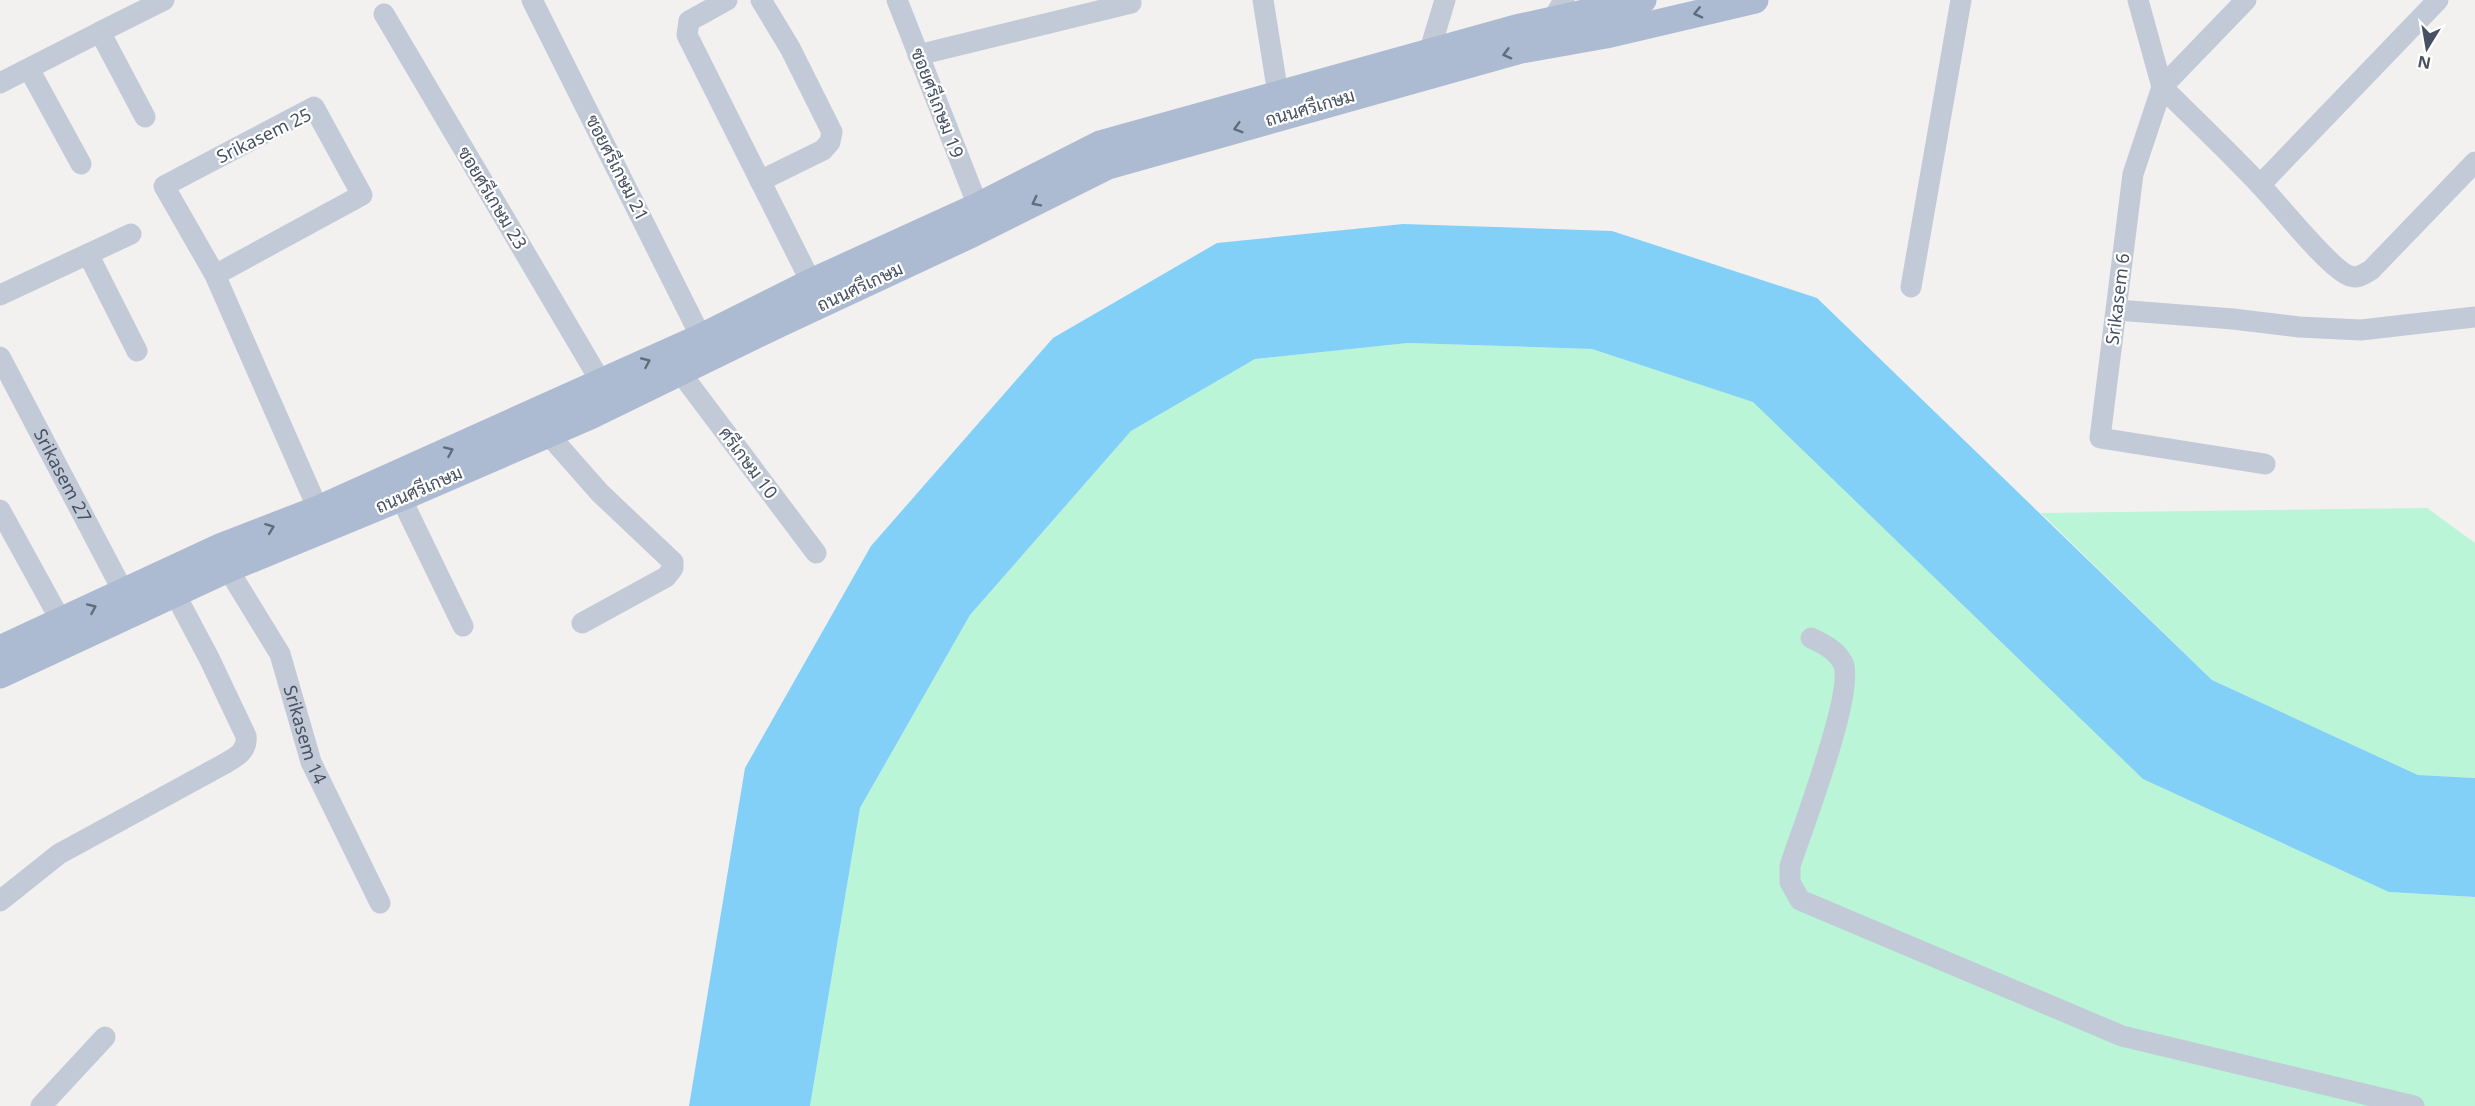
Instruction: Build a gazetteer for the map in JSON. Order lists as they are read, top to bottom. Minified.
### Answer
{"streets":{"main road":["ถนนศรีเกษม"],"street":["ซอยศรีเกษม 19","Srikasem 25","ซอยศรีเกษม 21","ซอยศรีเกษม 23","Srikasem 6","ศรีเกษม 10","Srikasem 27","Srikasem 14"]},"crossings":[["ซอยศรีเกษม 19","ถนนศรีเกษม"],["ถนนศรีเกษม","Srikasem 25"],["ถนนศรีเกษม","ซอยศรีเกษม 21"],["ถนนศรีเกษม","ซอยศรีเกษม 23"],["ถนนศรีเกษม","ศรีเกษม 10"],["ถนนศรีเกษม","Srikasem 27"],["ถนนศรีเกษม","Srikasem 14"]],"north":"bottom"}
